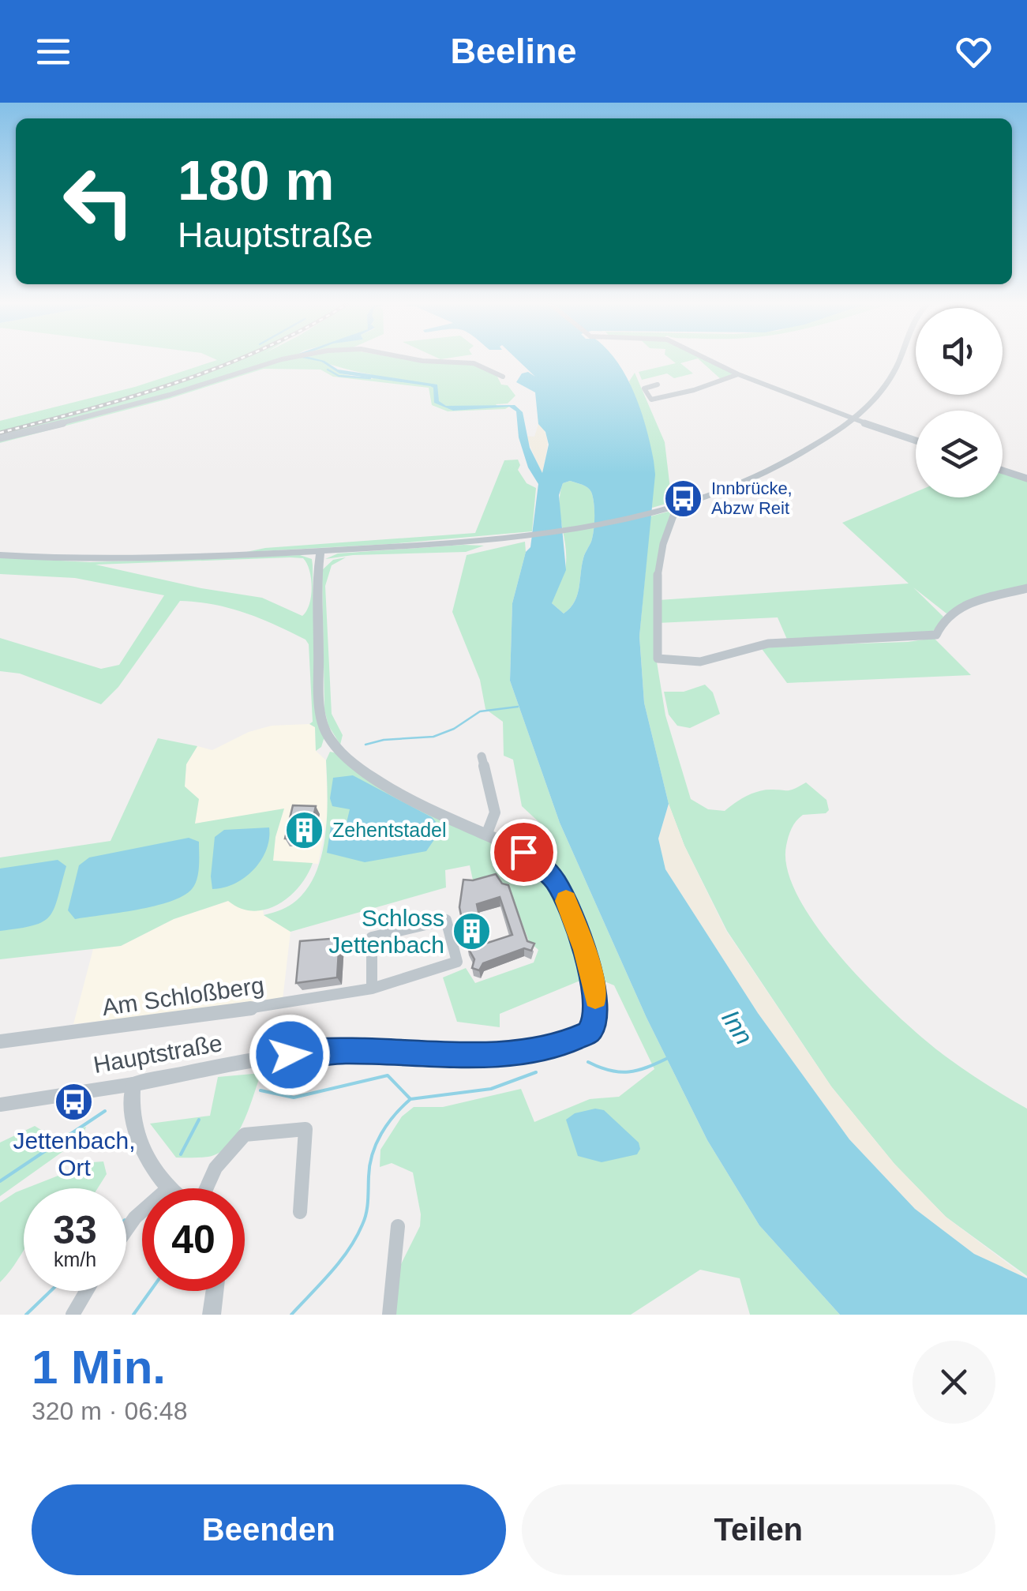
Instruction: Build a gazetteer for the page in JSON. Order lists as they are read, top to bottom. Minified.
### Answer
{"streets":{"street":["Am Schloßberg","Hauptstraße"]},"water":["Inn"],"places":{"bus stop":["Innbrücke, Abzw Reit","Jettenbach, Ort"],"building":["Zehentstadel","Schloss Jettenbach"]},"page":{"header":"Beeline","turn":["180 m","Hauptstraße"],"speed":"33 km/h","limit":"40","heading":["1 Min.","320 m · 06:48"],"buttons":["Beenden","Teilen"]}}
